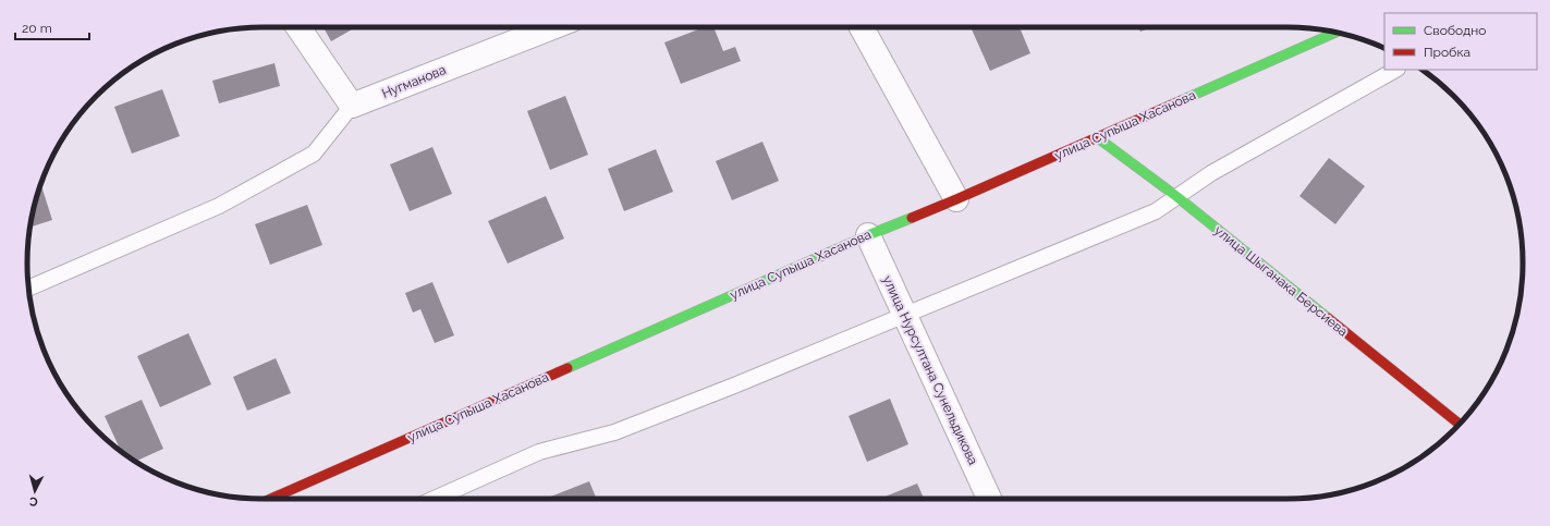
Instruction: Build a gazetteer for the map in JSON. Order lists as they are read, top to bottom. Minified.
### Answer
{"streets":{"street":["Нугманова","улица Супыша Хасанова","улица Шыганака Берсиева","улица Нурсултана Сунельдикова"]},"crossings":[["улица Супыша Хасанова","улица Шыганака Берсиева"],["улица Супыша Хасанова","улица Нурсултана Сунельдикова"]],"legend":["Свободно","Пробка"],"scale_bar":"20 m","north":"bottom"}
